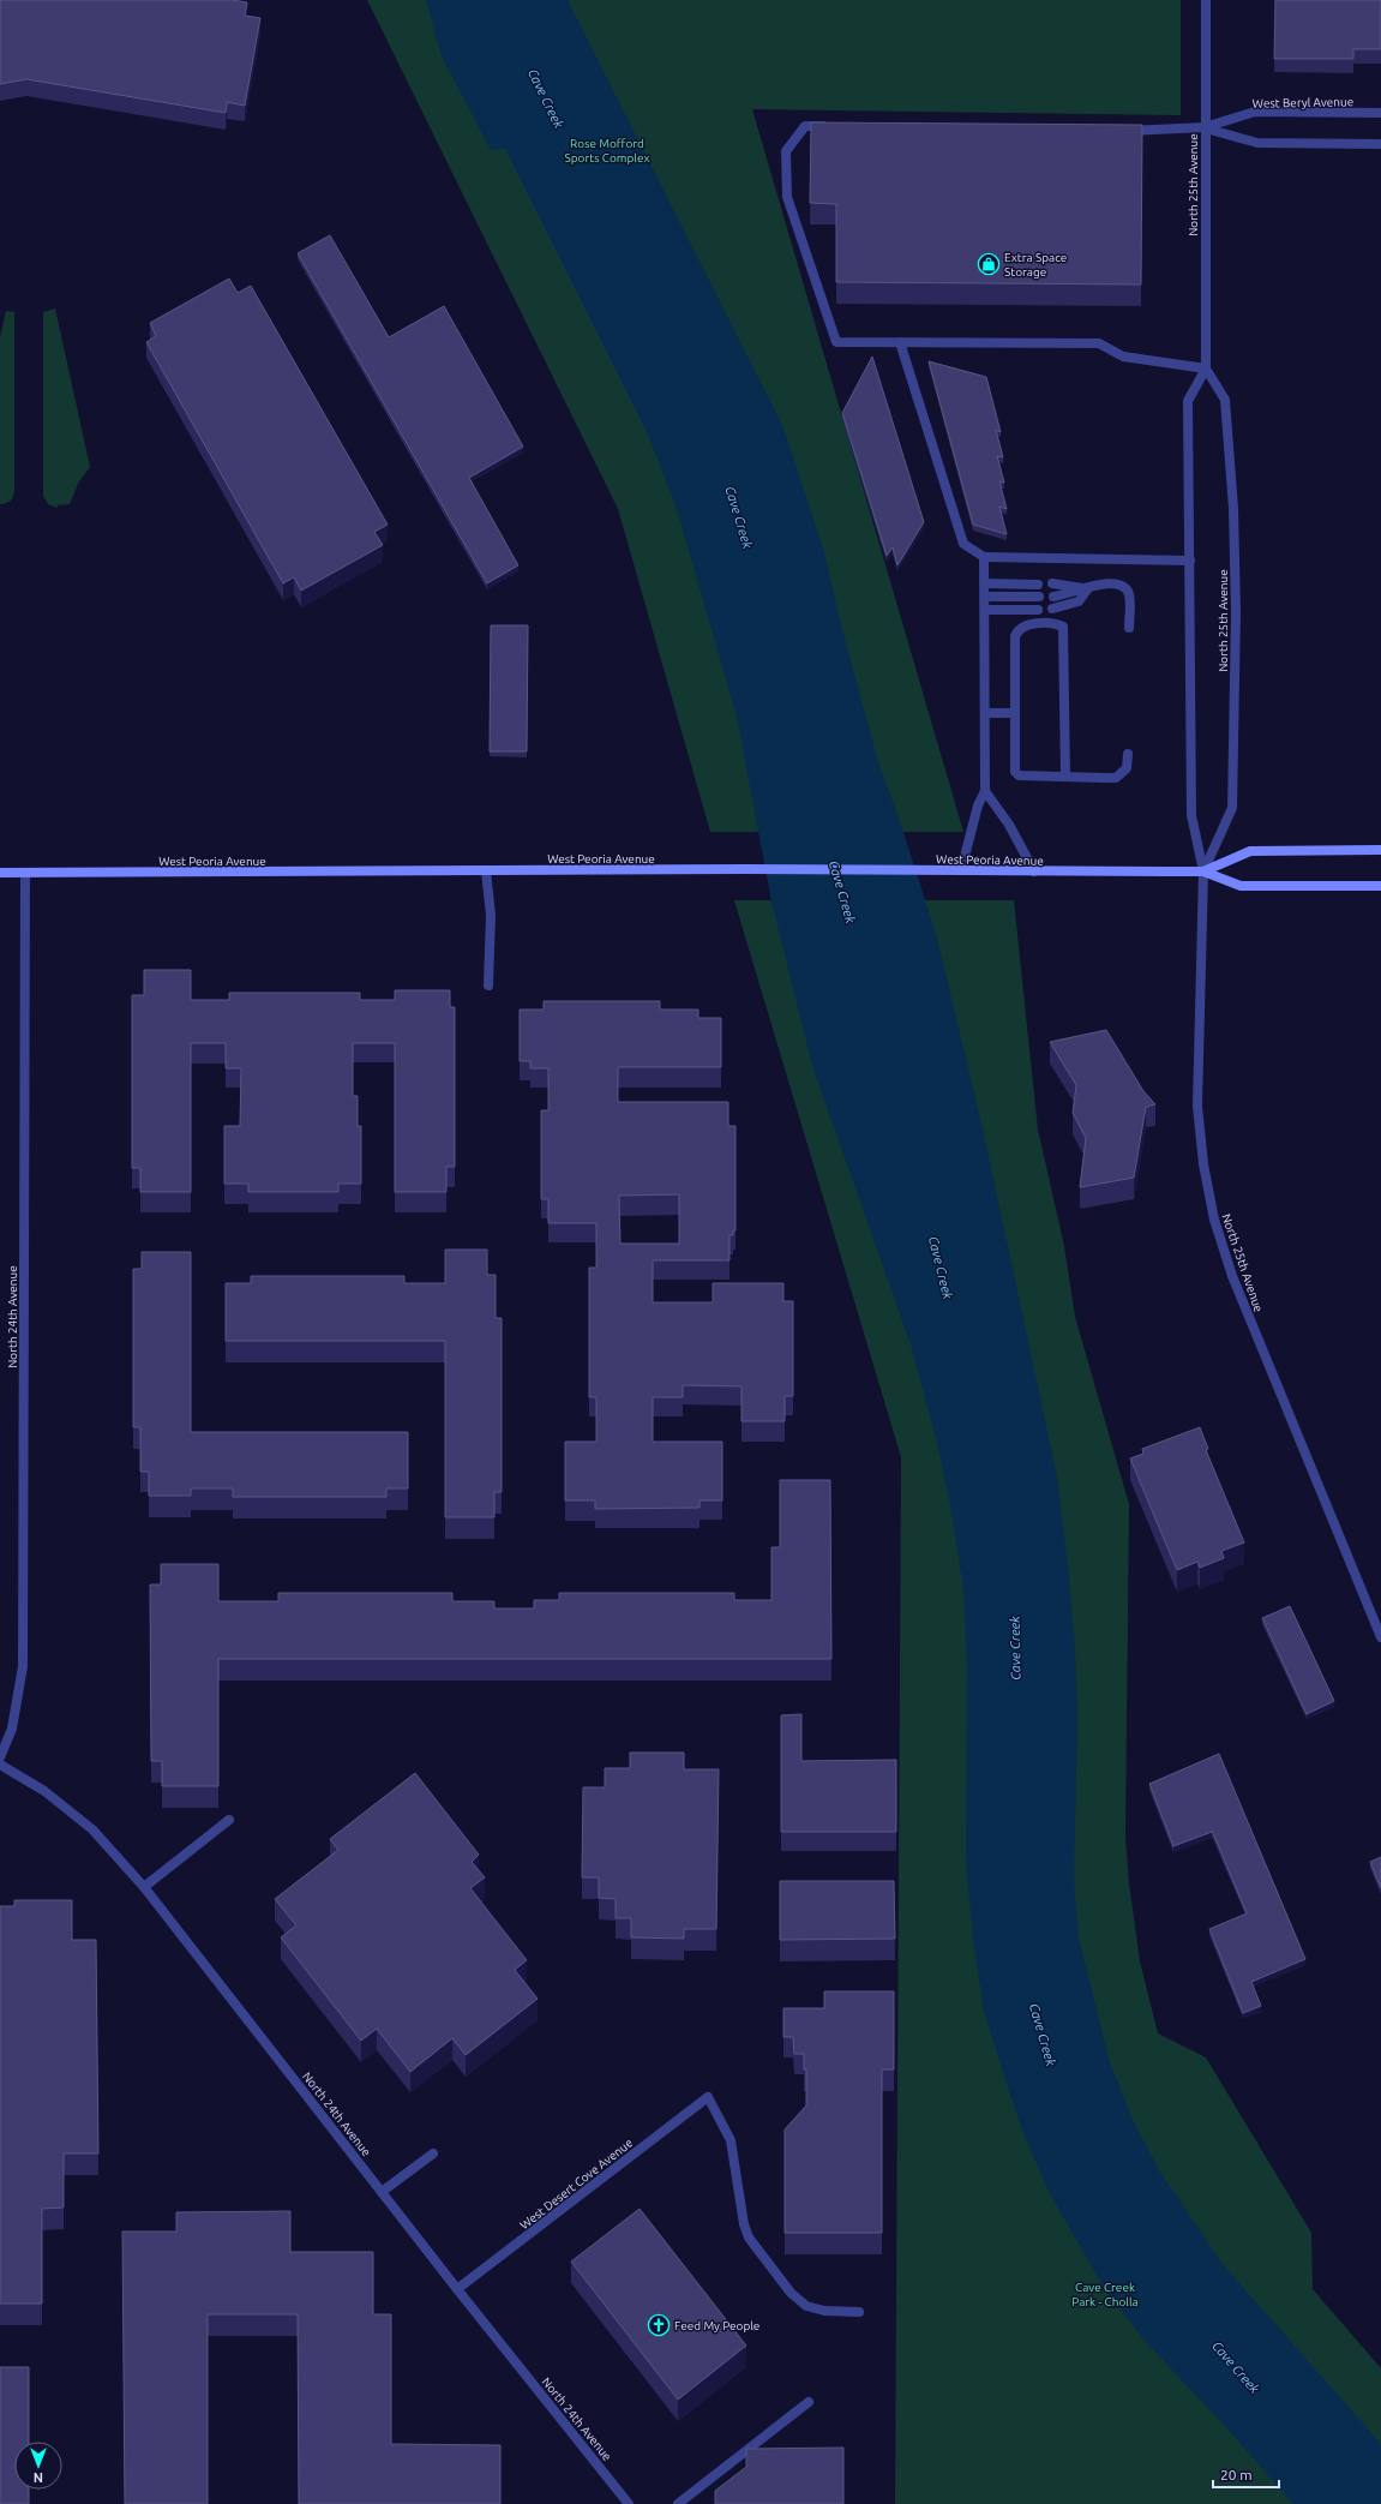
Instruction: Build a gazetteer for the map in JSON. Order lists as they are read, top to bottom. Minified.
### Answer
{"streets":{"main road":["West Peoria Avenue"],"street":["West Beryl Avenue","North 25th Avenue","North 24th Avenue","West Desert Cove Avenue"]},"crossings":[["West Beryl Avenue","North 25th Avenue"],["North 25th Avenue","West Peoria Avenue"],["West Peoria Avenue","North 24th Avenue"],["North 24th Avenue","West Desert Cove Avenue"]],"water":["Cave Creek"],"parks":["Rose Mofford Sports Complex","Cave Creek Park - Cholla"],"places":{"shop":["Extra Space Storage"],"church":["Feed My People"]},"scale_bar":"20 m","north":"bottom"}
